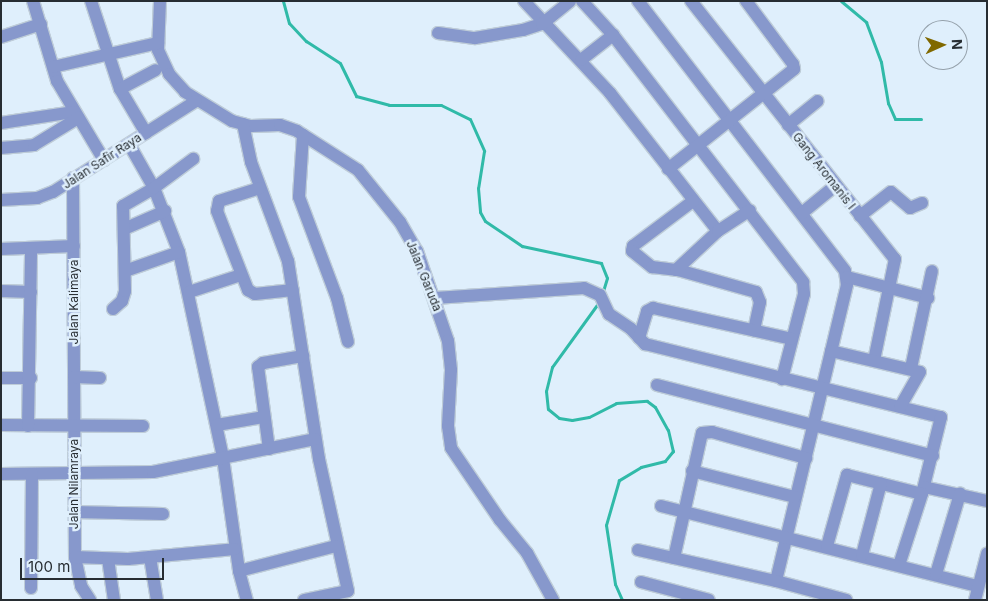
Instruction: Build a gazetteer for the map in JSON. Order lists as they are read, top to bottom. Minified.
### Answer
{"streets":{"street":["Jalan Safir Raya","Gang Aromanis I","Jalan Garuda","Jalan Kalimaya","Jalan Nilamraya"]},"crossings":[["Jalan Safir Raya","Jalan Garuda"],["Jalan Safir Raya","Jalan Kalimaya"],["Jalan Kalimaya","Jalan Nilamraya"]],"scale_bar":"100 m","north":"right"}
